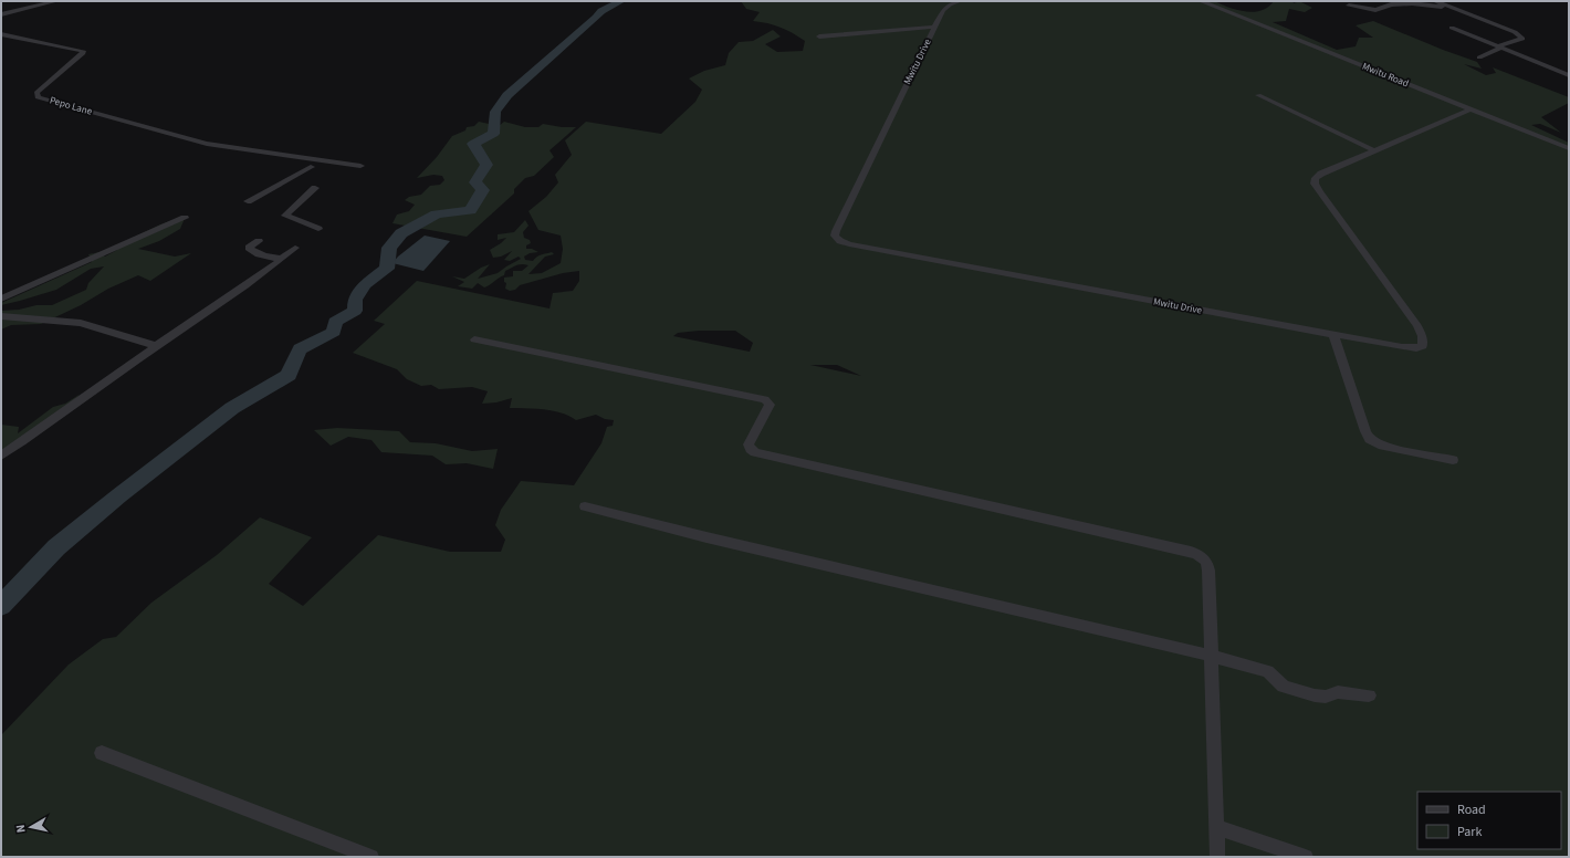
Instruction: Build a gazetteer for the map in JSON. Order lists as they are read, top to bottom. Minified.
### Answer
{"streets":{"street":["Mwitu Drive","Mwitu Road","Pepo Lane"]},"crossings":[["Mwitu Drive","Mwitu Road"]],"legend":["Road","Park"],"north":"left"}
